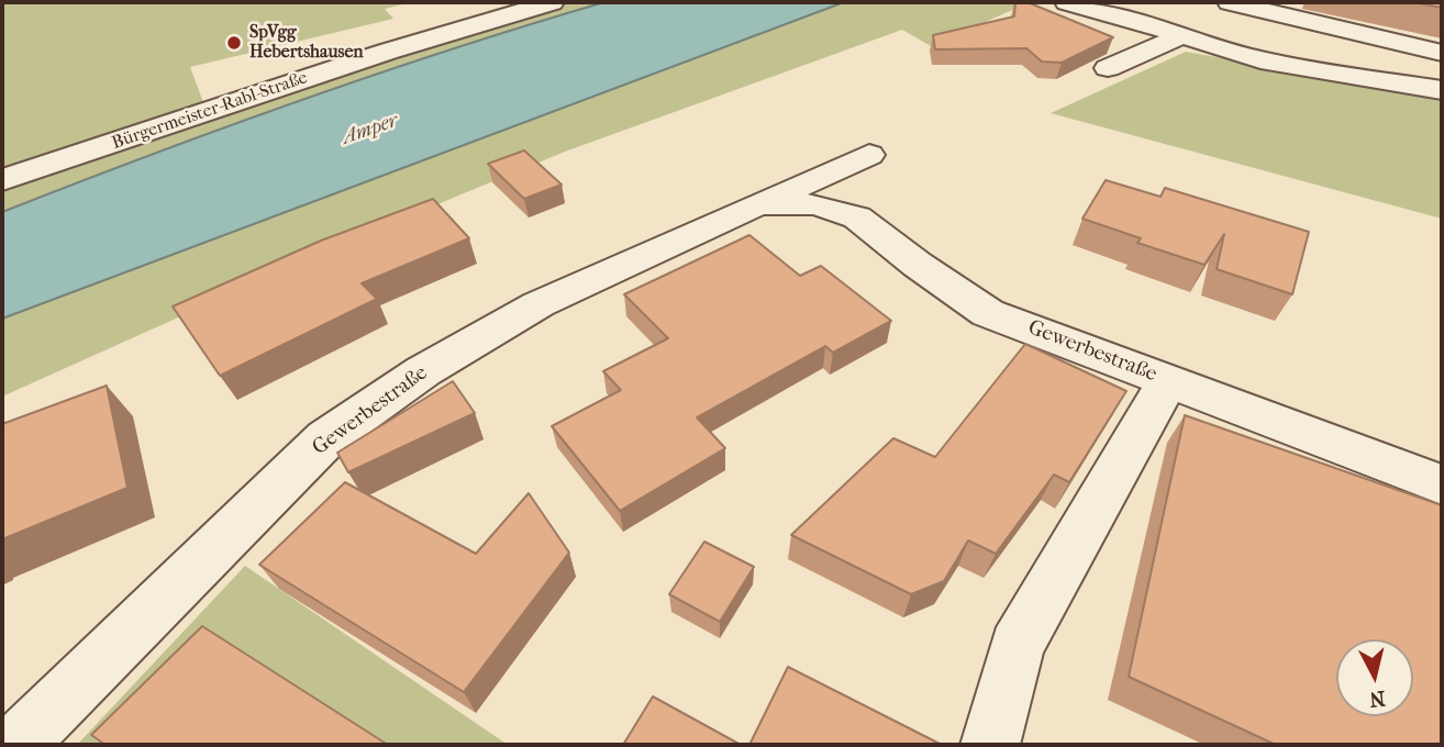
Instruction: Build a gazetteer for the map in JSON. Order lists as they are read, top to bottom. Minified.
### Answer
{"streets":{"street":["Bürgermeister-Rabl-Straße","Gewerbestraße"]},"water":["Amper"],"places":["SpVgg Hebertshausen"],"north":"bottom"}
